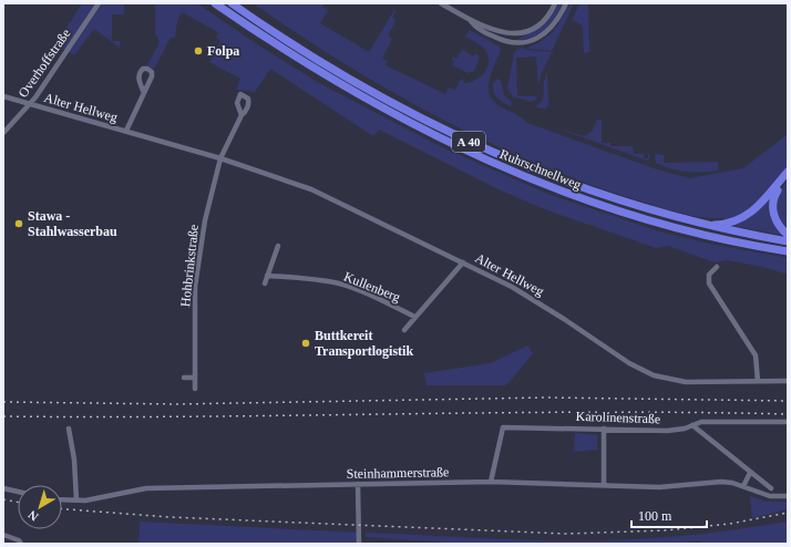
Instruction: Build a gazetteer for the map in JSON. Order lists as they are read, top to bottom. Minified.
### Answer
{"streets":{"highway":["A 40","Ruhrschnellweg"],"street":["Overhoffstraße","Alter Hellweg","Hohbrinkstraße","Kullenberg","Karolinenstraße","Steinhammerstraße"]},"crossings":[["Overhoffstraße","Alter Hellweg"],["Alter Hellweg","Hohbrinkstraße"],["Karolinenstraße","Steinhammerstraße"]],"places":["Folpa","Stawa - Stahlwasserbau","Buttkereit Transportlogistik"],"scale_bar":"100 m","north":"bottom left"}
